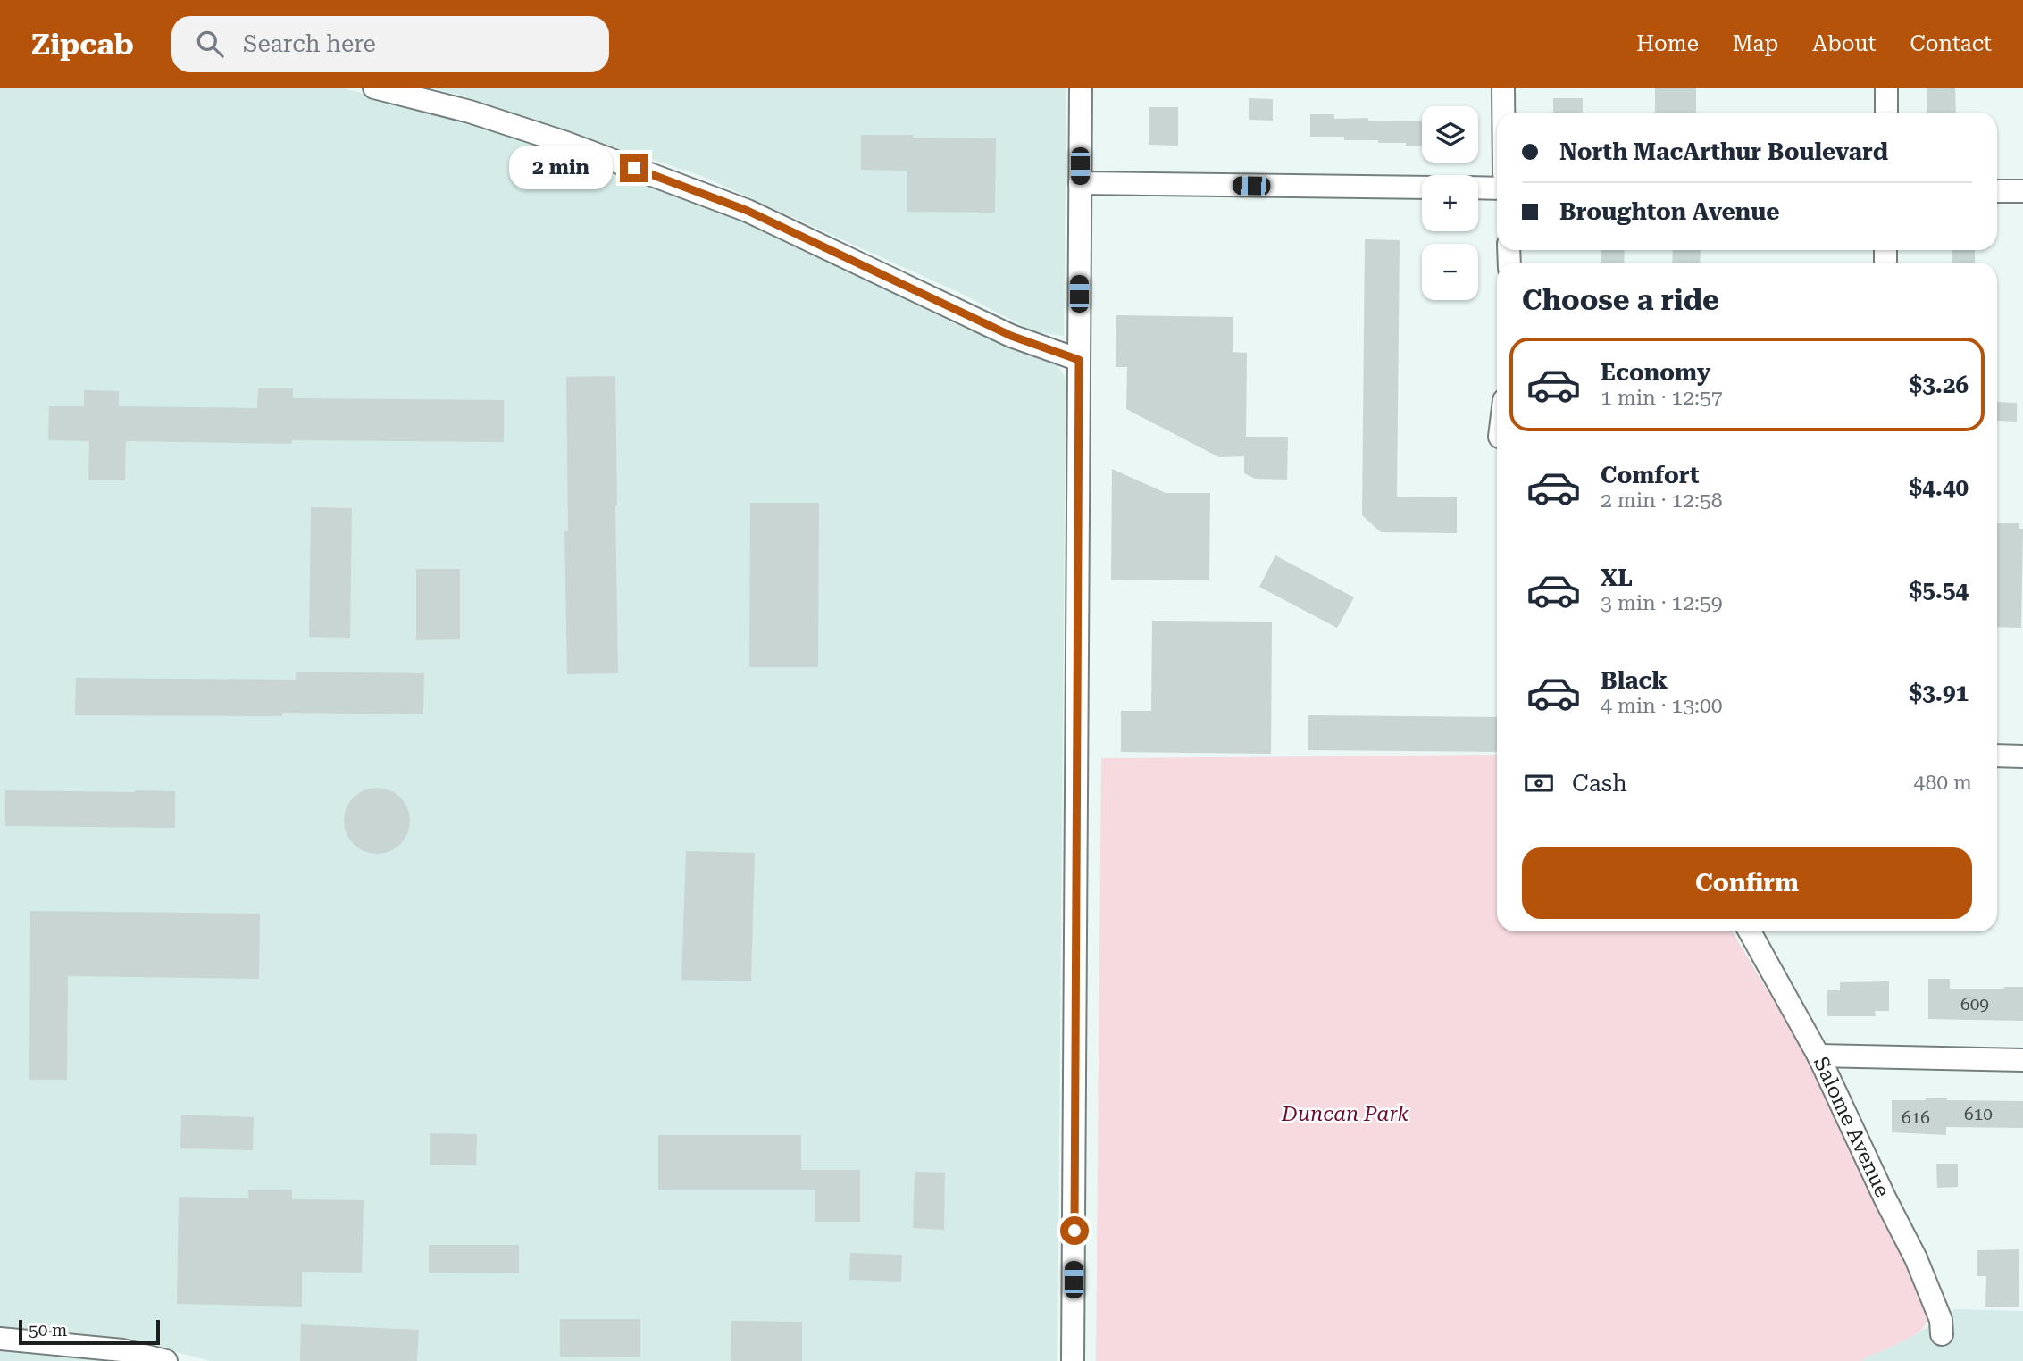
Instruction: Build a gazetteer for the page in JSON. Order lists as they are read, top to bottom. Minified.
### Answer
{"streets":{"street":["Salome Avenue"]},"parks":["Duncan Park"],"house_numbers":["609","610","616"],"scale_bar":"50 m","page":{"header":"Zipcab","search":"Search here","nav":["Home","Map","About","Contact"],"map_buttons":["+","−"],"banner":["North MacArthur Boulevard","Broughton Avenue"],"bubble":"2 min","heading":"Choose a ride","list":[{"name":"Economy","note":"1 min · 12:57","value":"$3.26"},{"name":"Comfort","note":"2 min · 12:58","value":"$4.40"},{"name":"XL","note":"3 min · 12:59","value":"$5.54"},{"name":"Black","note":"4 min · 13:00","value":"$3.91"}],"pay":["Cash","480 m"],"buttons":"Confirm","scale":"50 m"}}
